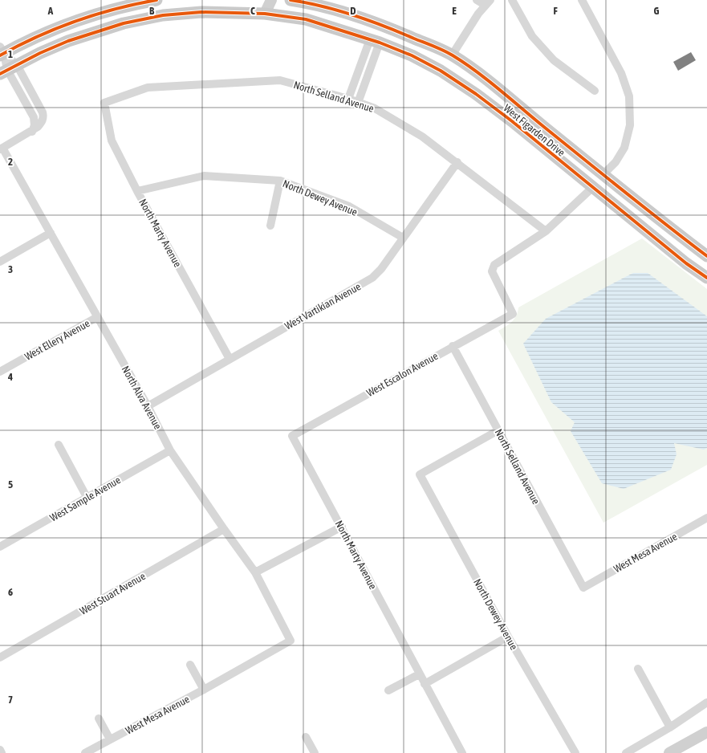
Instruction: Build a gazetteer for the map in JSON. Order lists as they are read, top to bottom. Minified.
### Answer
{"streets":{"main road":["West Figarden Drive"],"street":["North Selland Avenue","North Dewey Avenue","North Marty Avenue","West Vartikian Avenue","West Ellery Avenue","West Escalon Avenue","North Alva Avenue","West Sample Avenue","West Mesa Avenue","West Stuart Avenue"]},"crossings":[["North Selland Avenue","North Dewey Avenue"],["North Selland Avenue","North Marty Avenue"],["North Selland Avenue","West Vartikian Avenue"],["North Selland Avenue","West Escalon Avenue"],["North Selland Avenue","West Mesa Avenue"],["North Dewey Avenue","North Marty Avenue"],["North Dewey Avenue","West Vartikian Avenue"],["North Marty Avenue","West Vartikian Avenue"],["North Marty Avenue","West Escalon Avenue"],["West Vartikian Avenue","North Alva Avenue"],["West Ellery Avenue","North Alva Avenue"],["North Alva Avenue","West Sample Avenue"],["North Alva Avenue","West Mesa Avenue"],["North Alva Avenue","West Stuart Avenue"]],"grid":{"columns":["A","B","C","D","E","F","G"],"rows":["1","2","3","4","5","6","7"]}}
